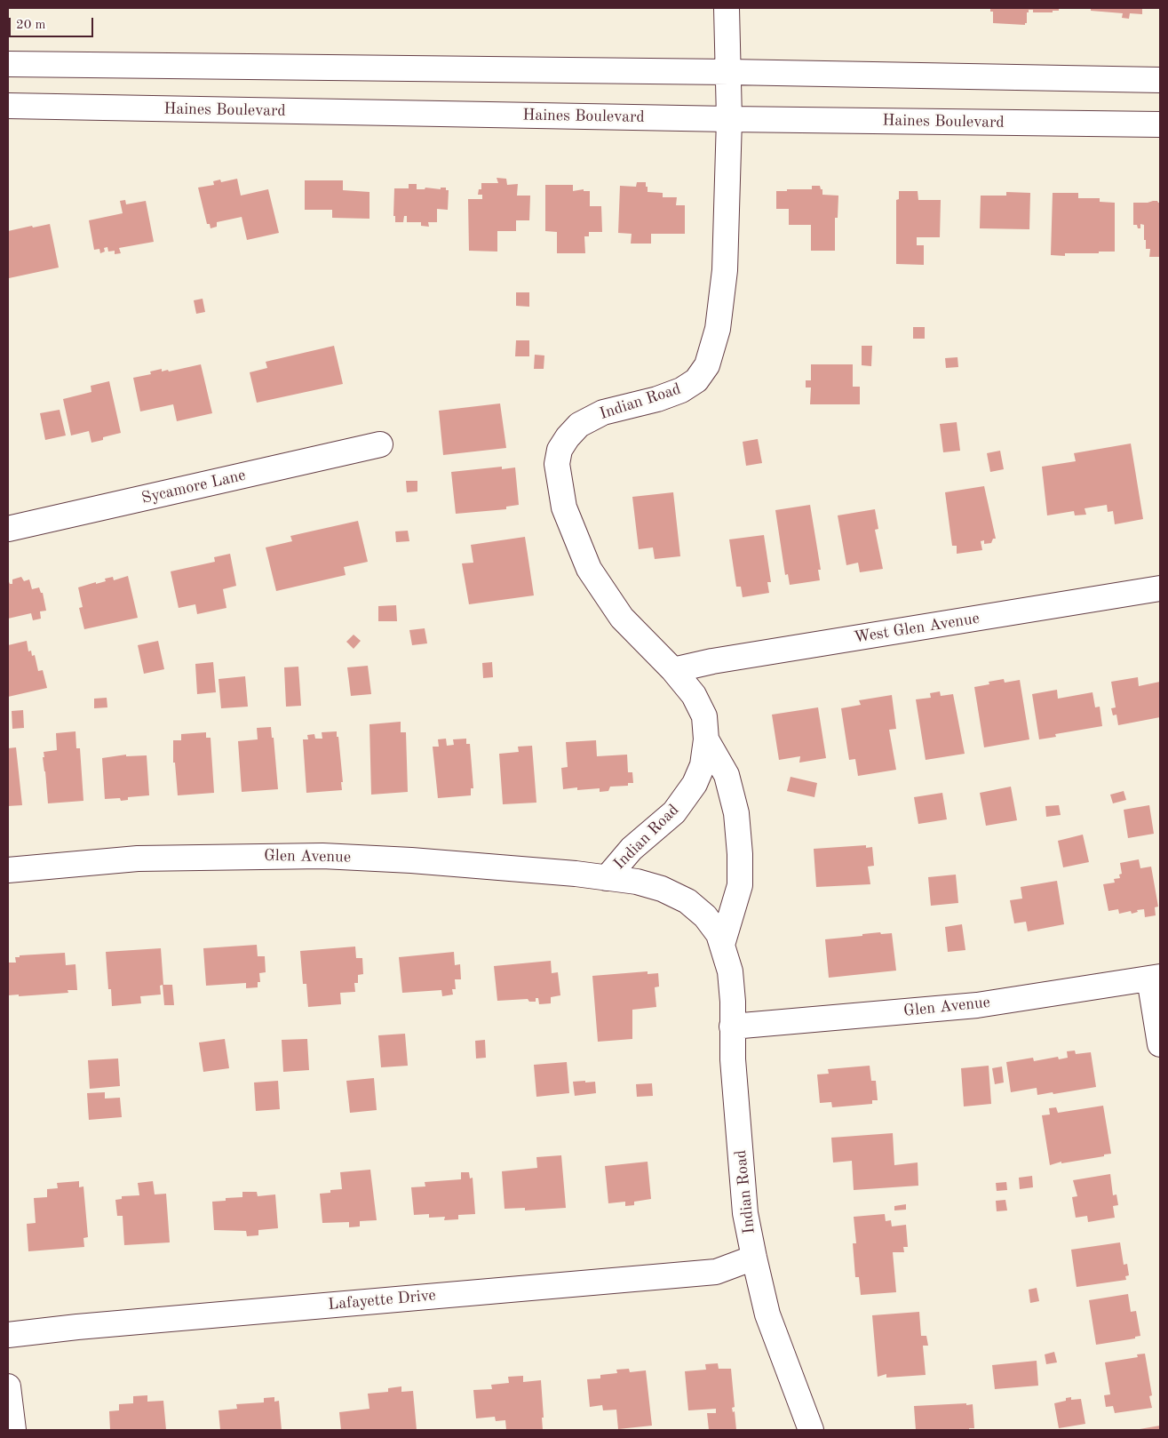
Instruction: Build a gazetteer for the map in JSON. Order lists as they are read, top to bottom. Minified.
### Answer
{"streets":{"street":["Haines Boulevard","Indian Road","Sycamore Lane","West Glen Avenue","Glen Avenue","Lafayette Drive"]},"crossings":[["Haines Boulevard","Indian Road"],["Indian Road","West Glen Avenue"],["Indian Road","Glen Avenue"],["Indian Road","Lafayette Drive"]],"scale_bar":"20 m"}
